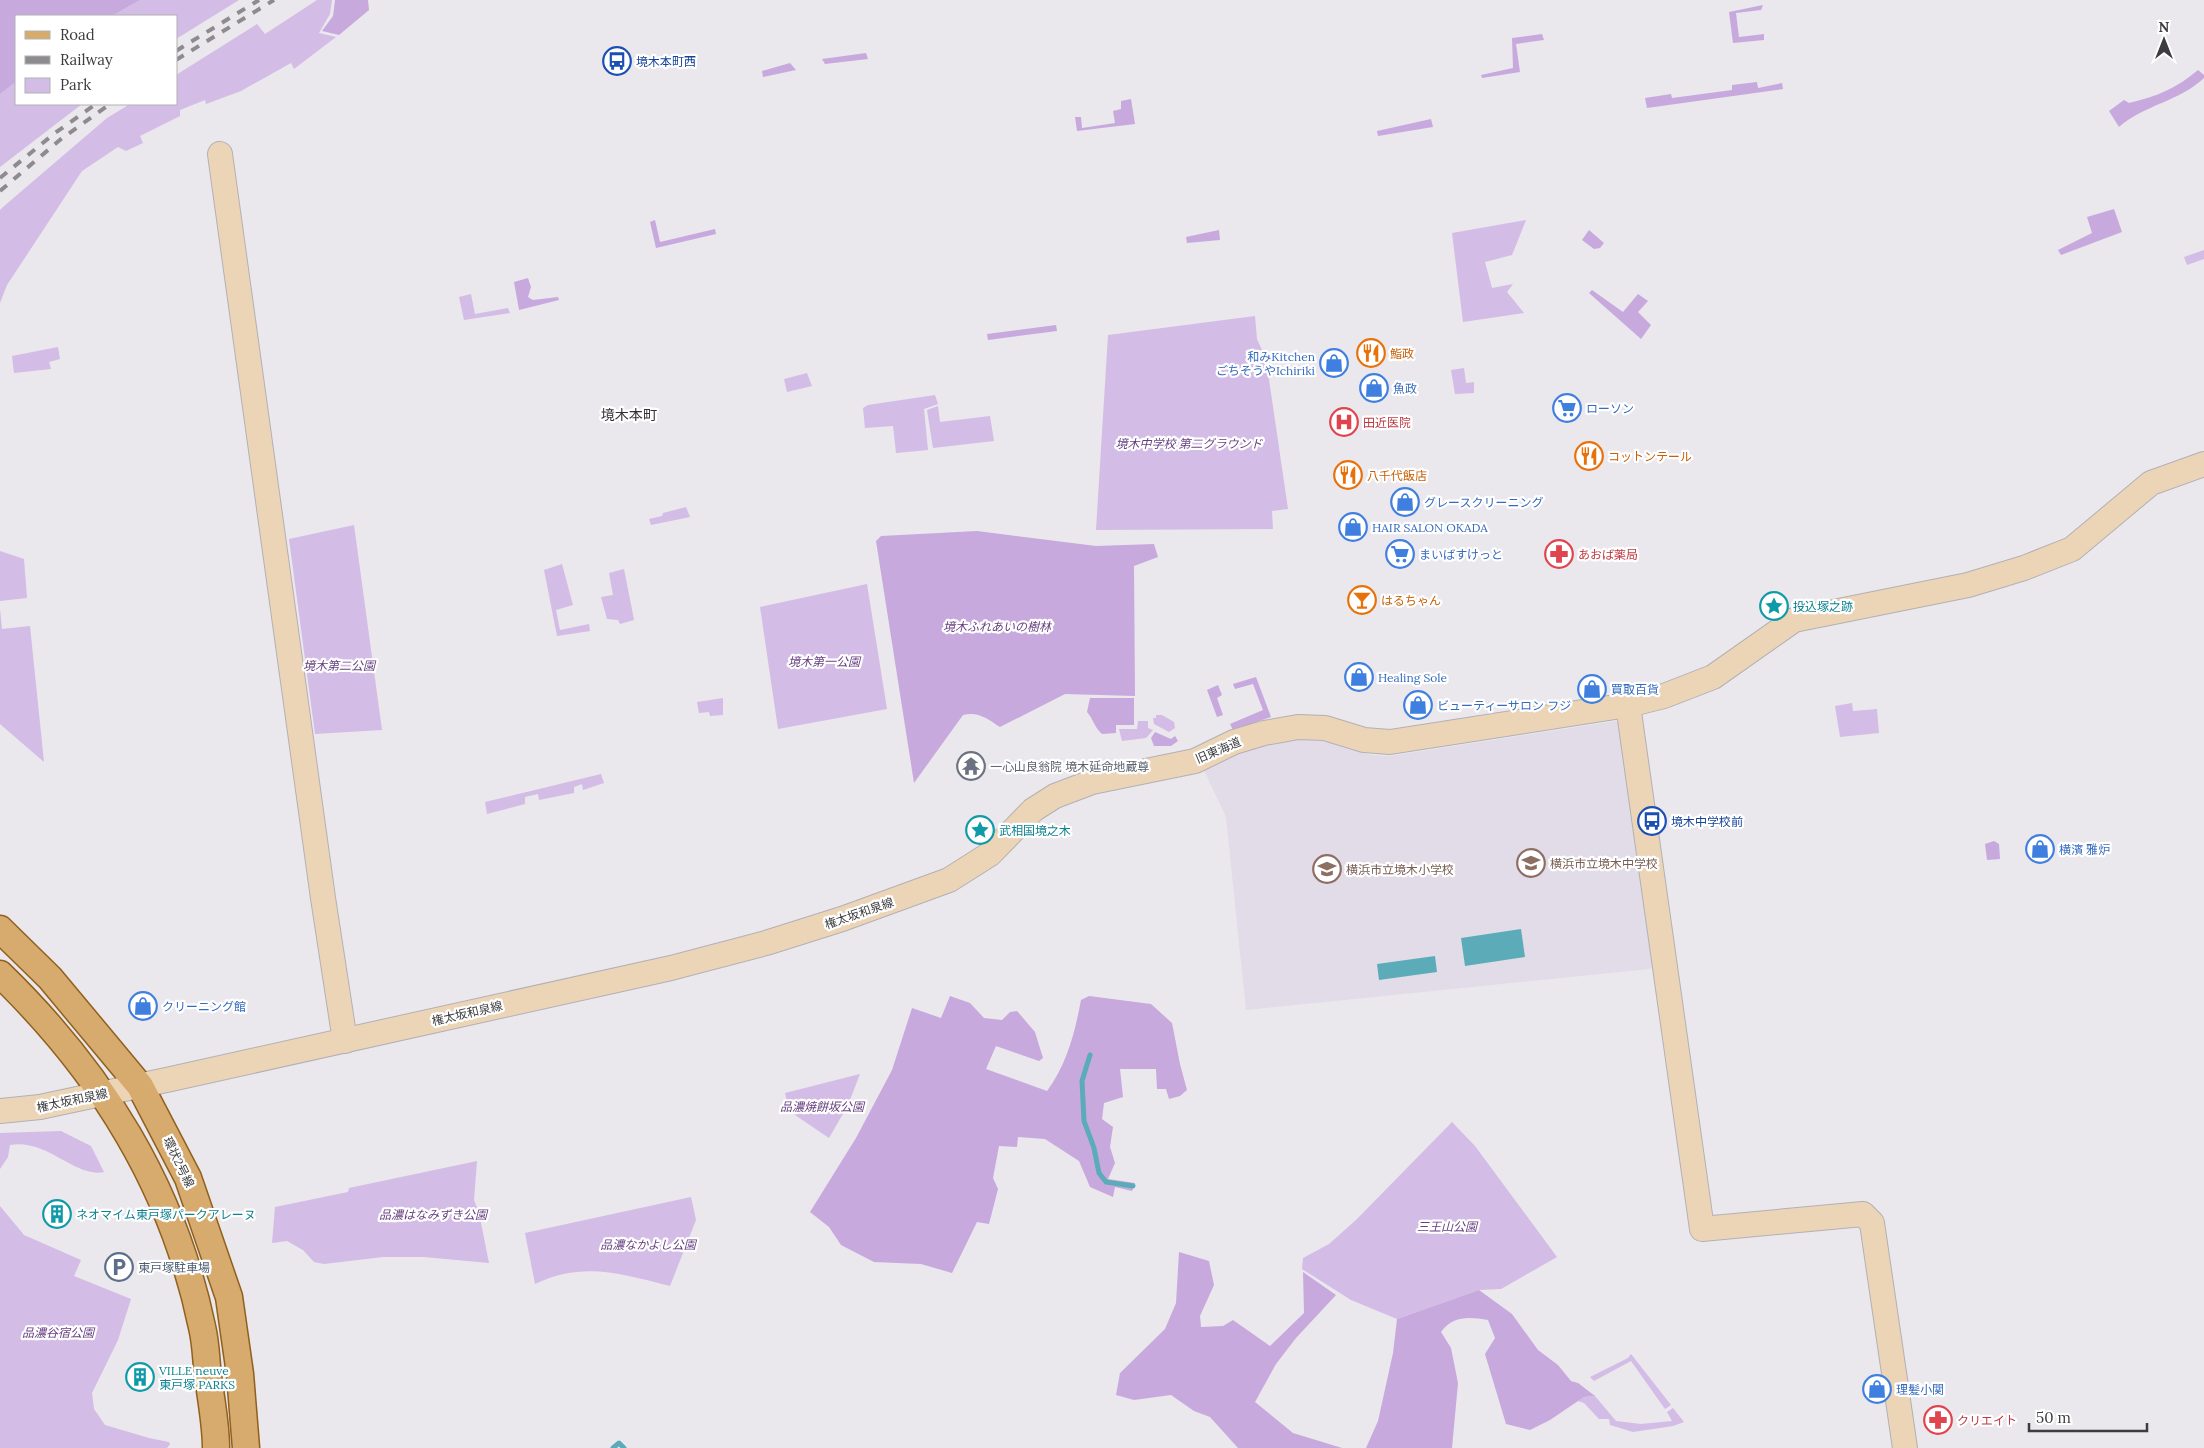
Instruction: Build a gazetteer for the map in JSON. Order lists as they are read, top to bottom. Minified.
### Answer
{"streets":{"main road":["環状2号線"],"street":["旧東海道","権太坂和泉線"]},"crossings":[["旧東海道","権太坂和泉線"],["権太坂和泉線","環状2号線"]],"districts":["境木本町"],"parks":["境木中学校 第二グラウンド","境木ふれあいの樹林","境木第一公園","境木第二公園","品濃焼餅坂公園","品濃はなみずき公園","三王山公園","品濃なかよし公園","品濃谷宿公園"],"places":{"bus stop":["境木本町西","境木中学校前"],"restaurant":["鮨政","コットンテール","八千代飯店"],"shop":["和みKitchen ごちそうやIchiriki","魚政","グレースクリーニング","HAIR SALON OKADA","Healing Sole","買取百貨","ビューティーサロン フジ","横濱 雅炉","クリーニング館","理髪小関"],"supermarket":["ローソン","まいばすけっと"],"hospital":["田近医院"],"pharmacy":["あおば薬局","クリエイト"],"bar":["はるちゃん"],"place":["投込塚之跡","武相国境之木"],"temple":["一心山良翁院 境木延命地蔵尊"],"school or university":["横浜市立境木中学校","横浜市立境木小学校"],"building":["ネオマイム東戸塚パークアレーヌ","VILLE neuve 東戸塚 PARKS"],"parking":["東戸塚駐車場"]},"legend":["Road","Railway","Park"],"scale_bar":"50 m","north":"top"}
